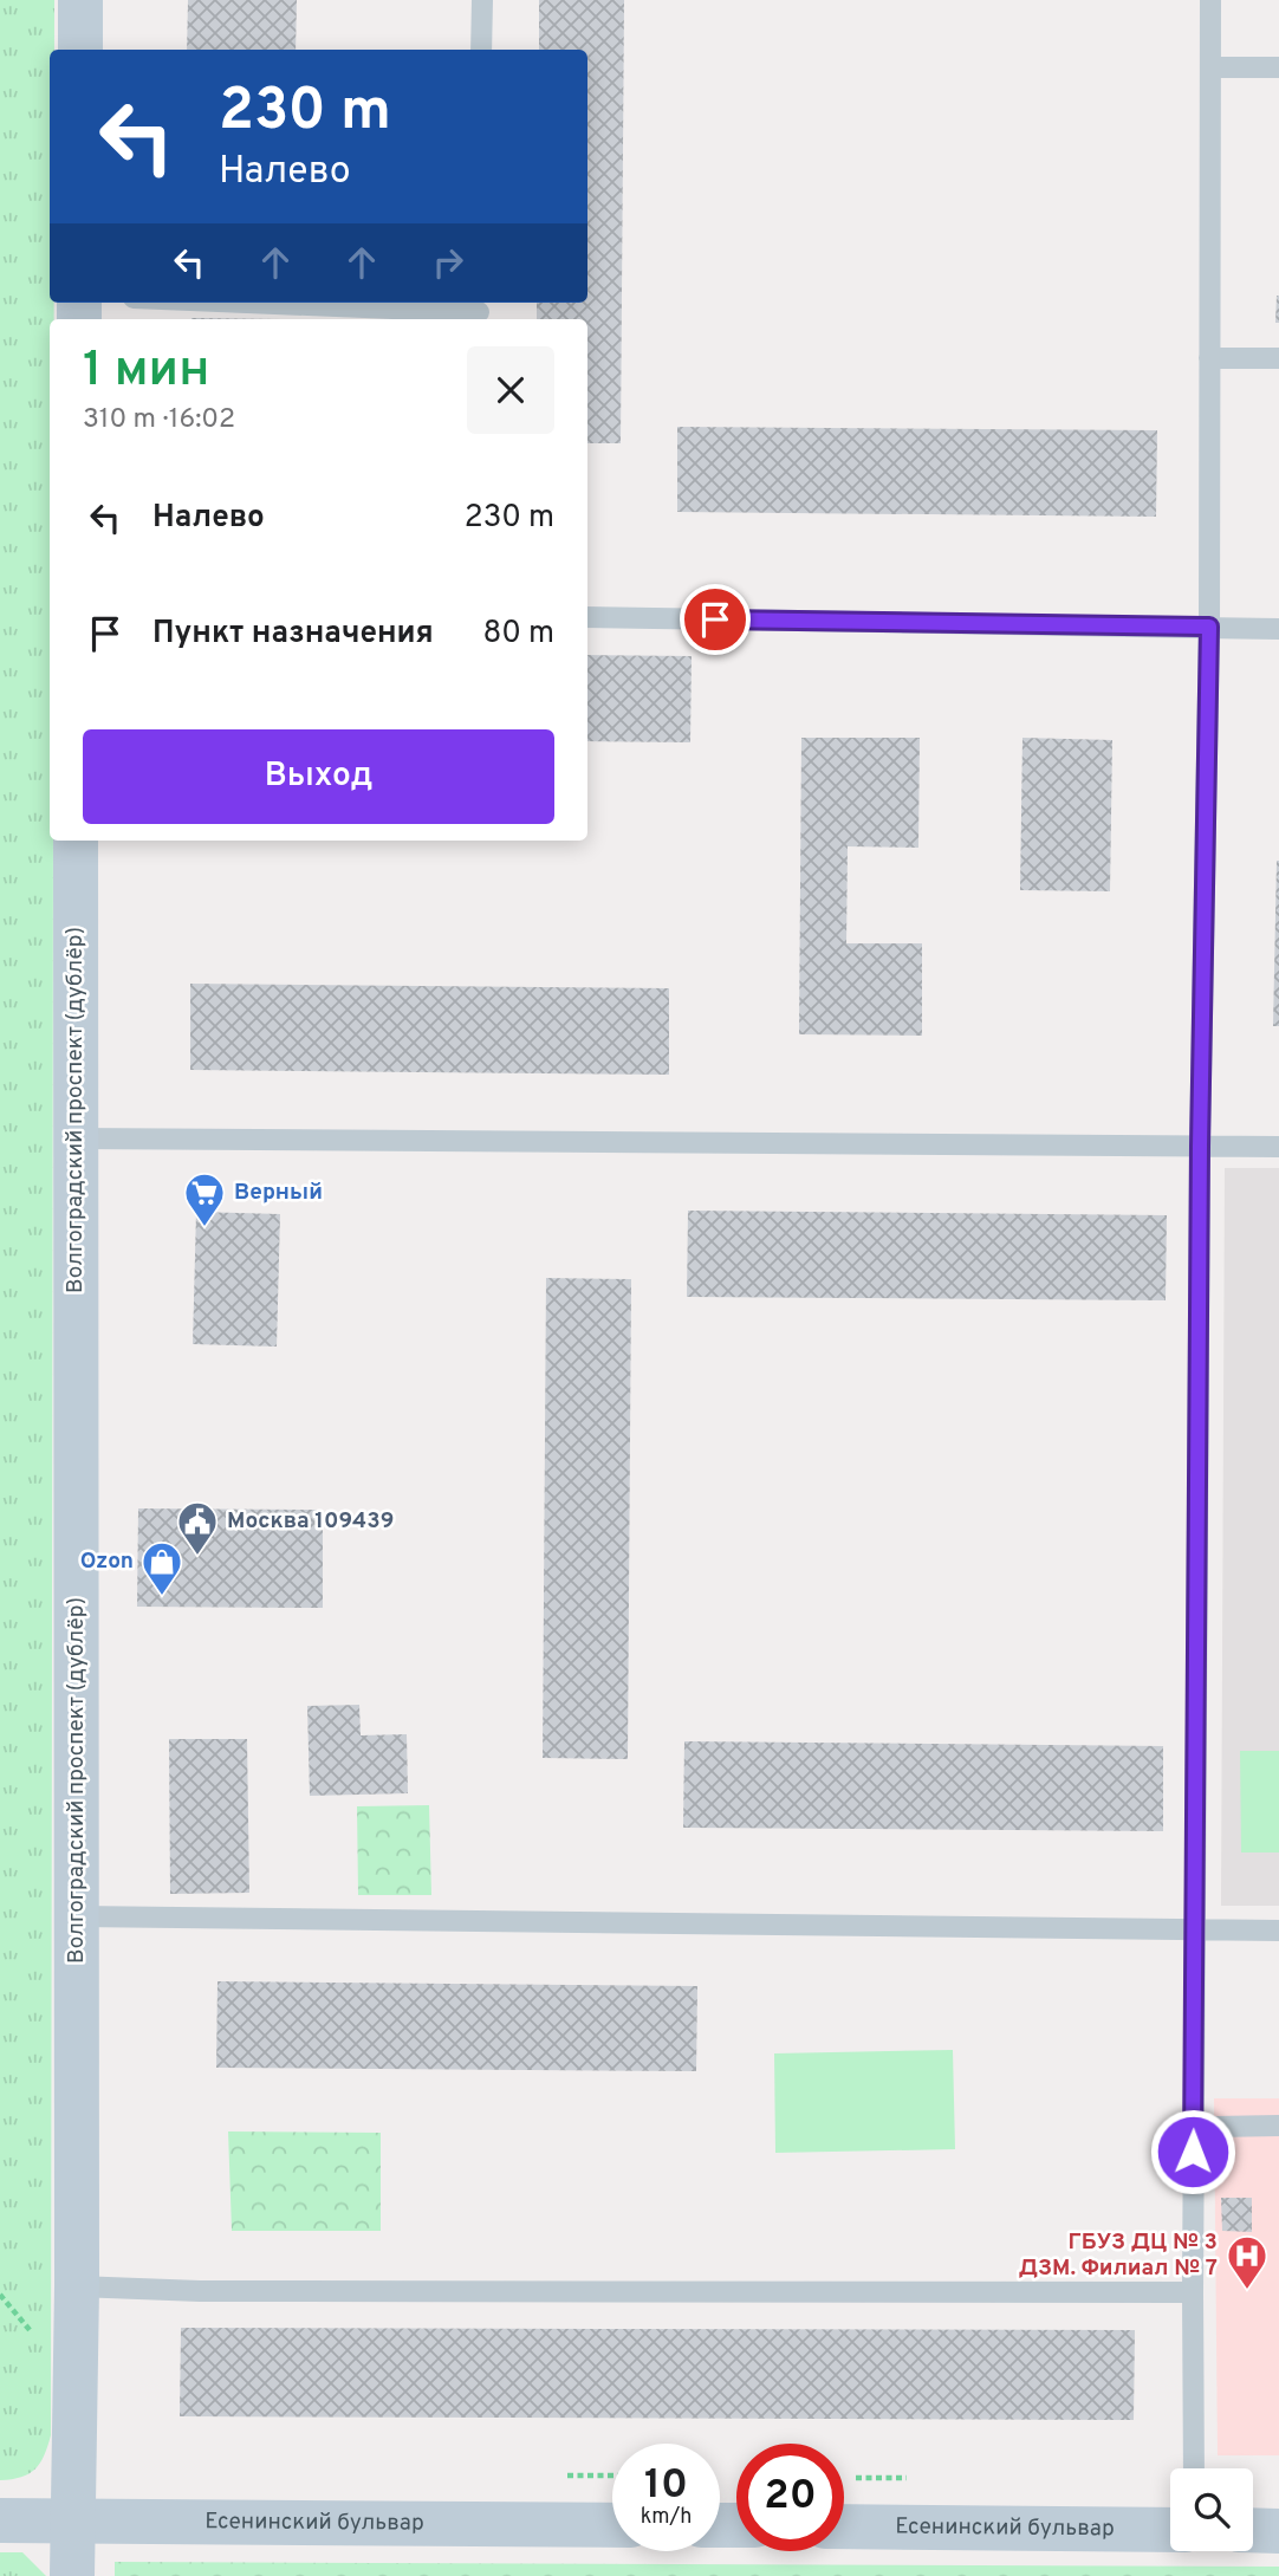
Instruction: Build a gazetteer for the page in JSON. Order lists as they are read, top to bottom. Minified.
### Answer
{"streets":{"street":["Волгоградский проспект (дублёр)","Есенинский бульвар"]},"crossings":[["Волгоградский проспект (дублёр)","Есенинский бульвар"]],"places":{"supermarket":["Верный"],"public building":["Москва 109439"],"shop":["Ozon"],"hospital":["ГБУЗ ДЦ № 3 ДЗМ. Филиал № 7"]},"page":{"turn":["230 m","Налево"],"heading":["1 мин","310 m · 16:02"],"list":[{"name":"Налево","value":"230 m"},{"name":"Пункт назначения","value":"80 m"}],"buttons":"Выход","speed":"10 km/h","limit":"20"}}
